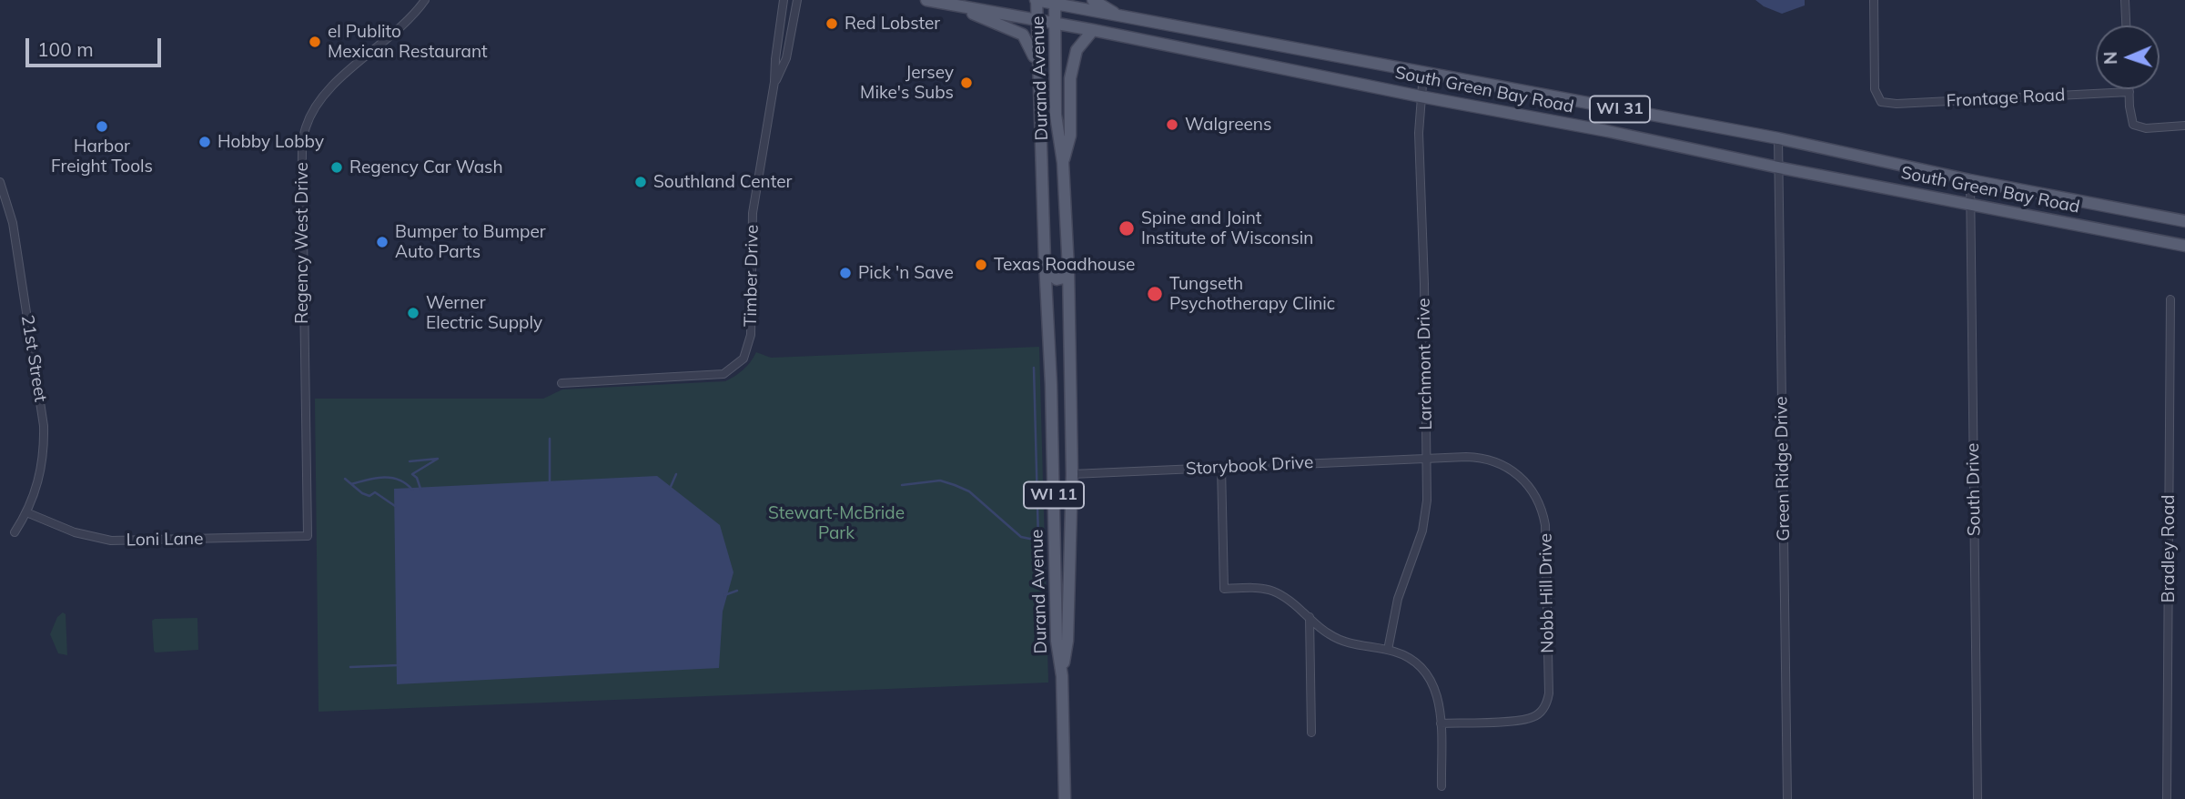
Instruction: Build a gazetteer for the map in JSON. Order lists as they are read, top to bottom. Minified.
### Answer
{"streets":{"main road":["Durand Avenue","South Green Bay Road","WI 31","WI 11"],"street":["Frontage Road","Regency West Drive","Timber Drive","21st Street","Larchmont Drive","Storybook Drive","Green Ridge Drive","South Drive","Loni Lane","Bradley Road","Nobb Hill Drive"]},"crossings":[["Durand Avenue","South Green Bay Road"],["Durand Avenue","Storybook Drive"],["South Green Bay Road","Larchmont Drive"],["South Green Bay Road","Green Ridge Drive"],["South Green Bay Road","South Drive"],["Regency West Drive","Loni Lane"],["21st Street","Loni Lane"],["Larchmont Drive","Storybook Drive"],["Larchmont Drive","Nobb Hill Drive"],["Storybook Drive","Nobb Hill Drive"]],"parks":["Stewart-McBride Park"],"places":["Red Lobster","el Publito Mexican Restaurant","Jersey Mike's Subs","Walgreens","Harbor Freight Tools","Hobby Lobby","Regency Car Wash","Southland Center","Spine and Joint Institute of Wisconsin","Bumper to Bumper Auto Parts","Texas Roadhouse","Pick 'n Save","Tungseth Psychotherapy Clinic","Werner Electric Supply"],"scale_bar":"100 m","north":"left"}
